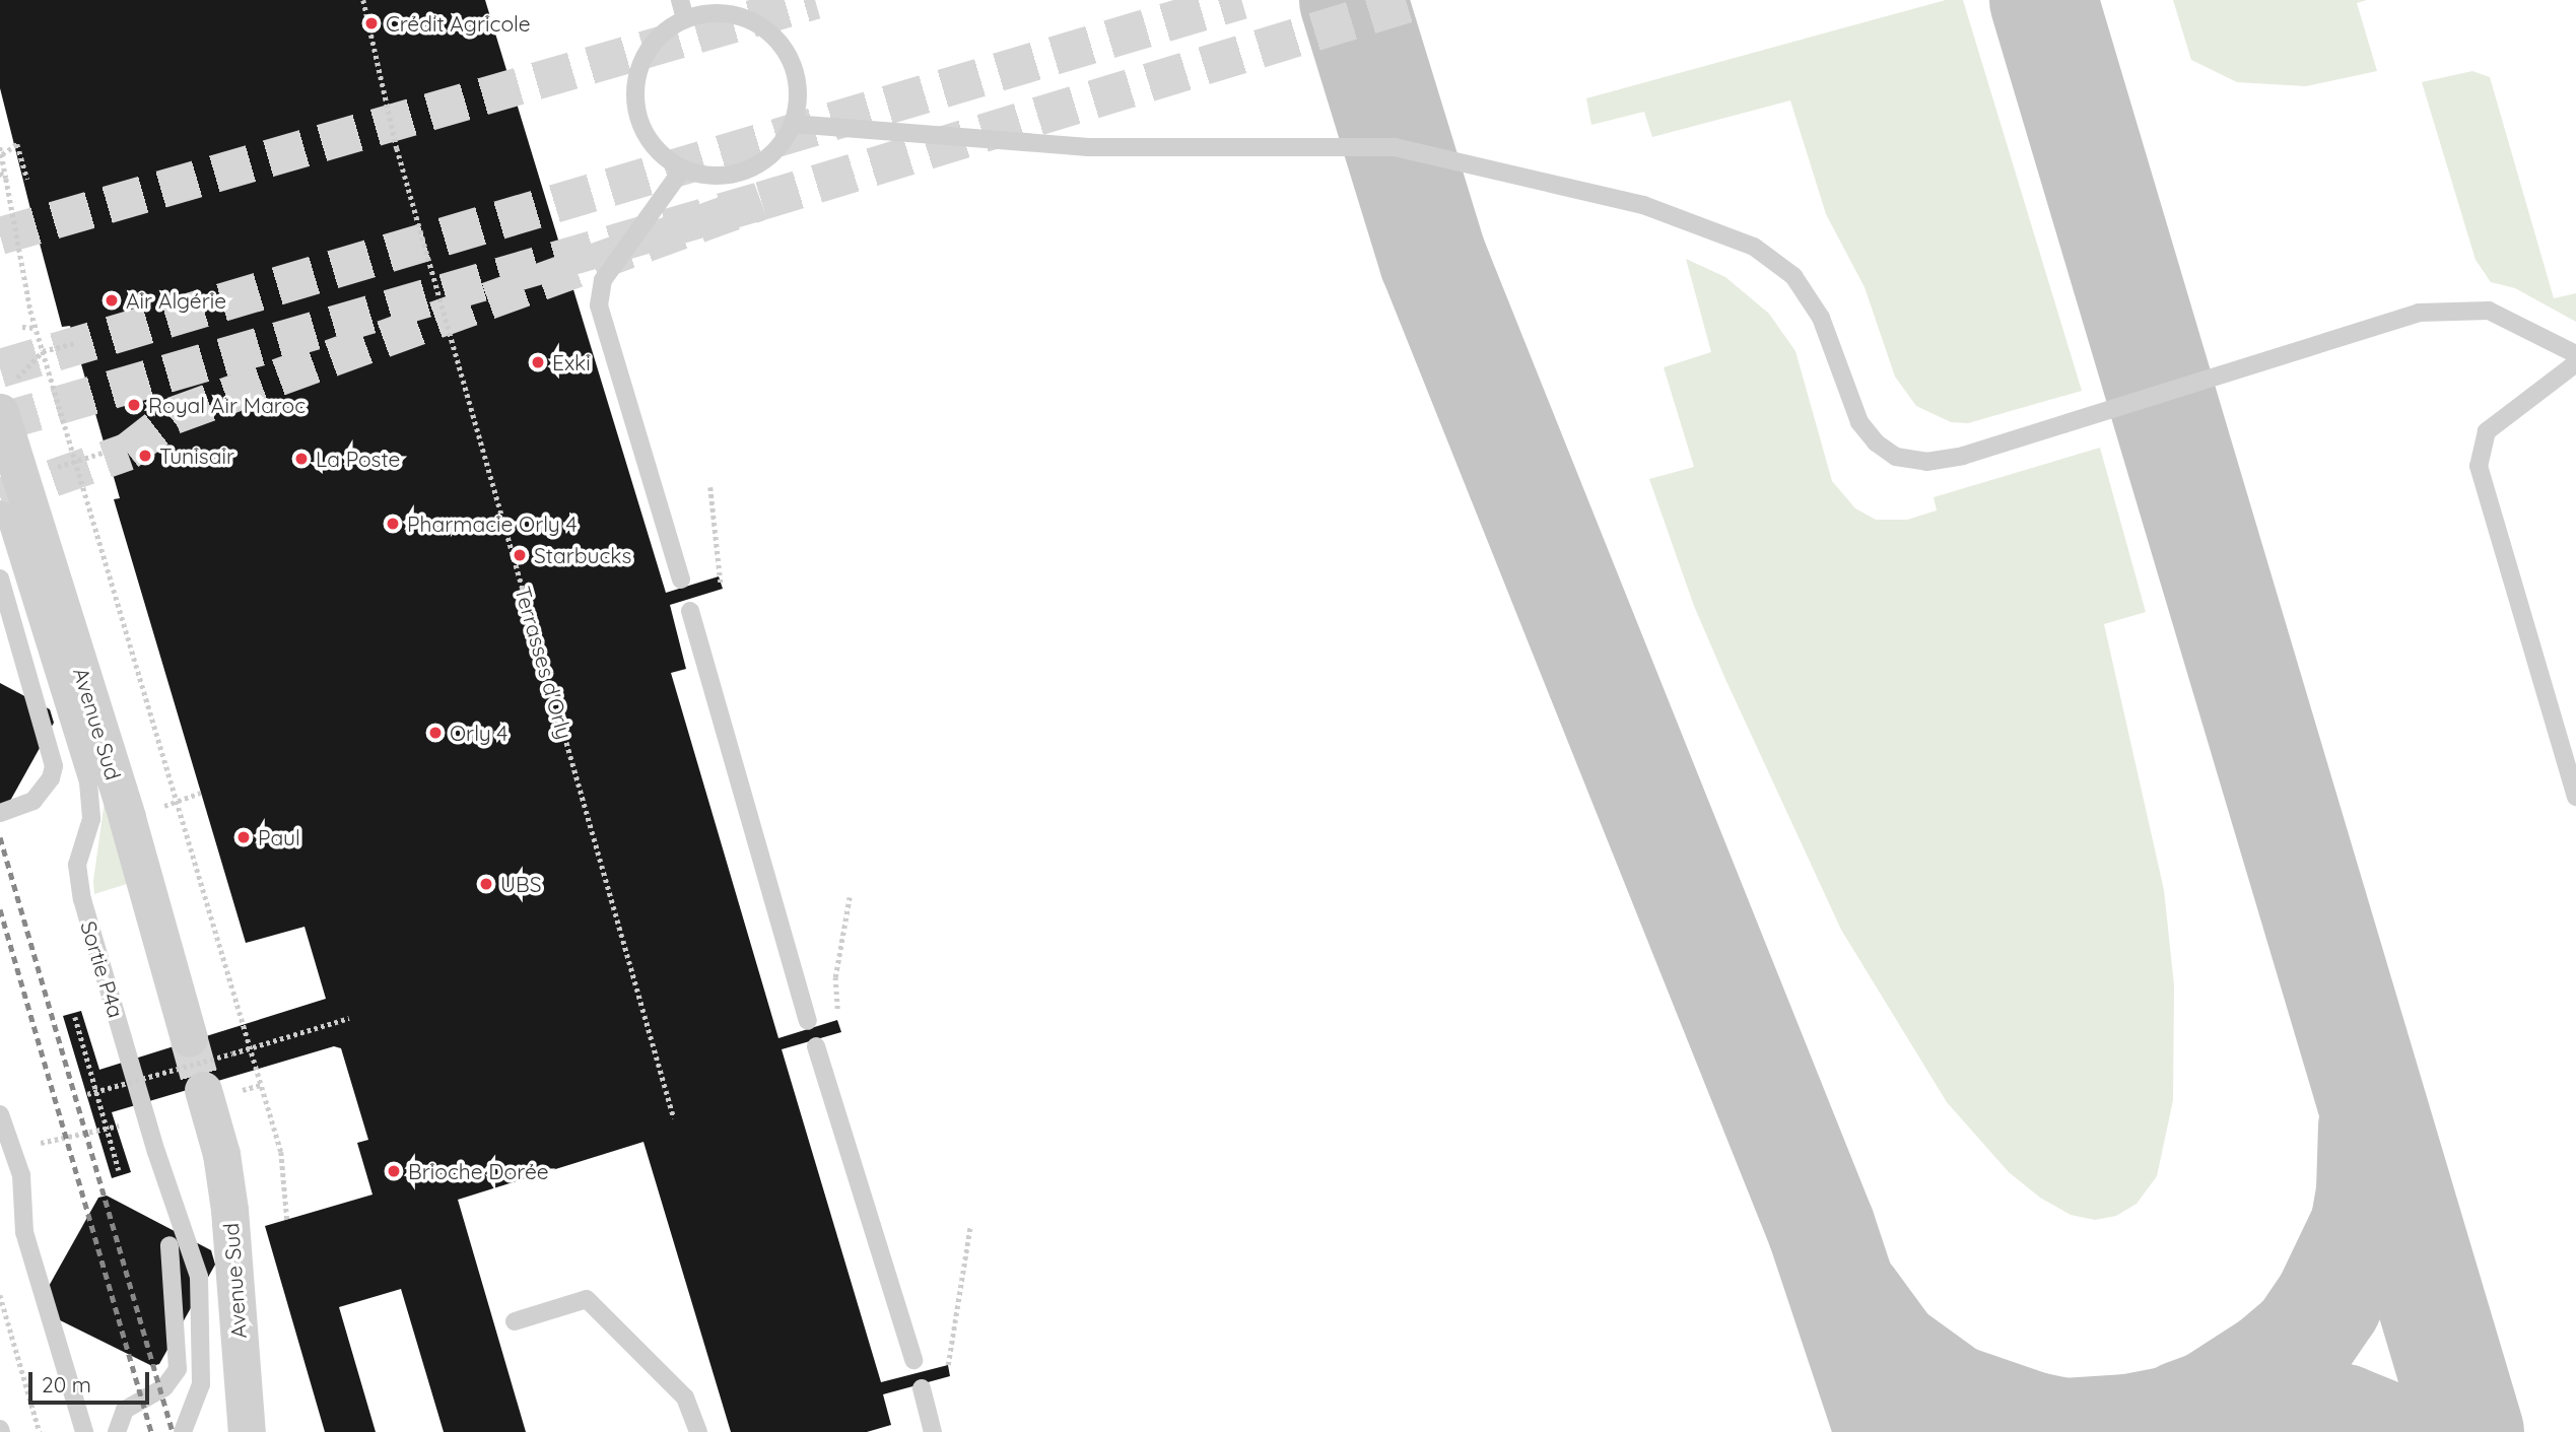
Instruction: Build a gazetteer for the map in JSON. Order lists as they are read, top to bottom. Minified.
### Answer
{"streets":{"street":["Avenue Sud"],"lane":["Sortie P4a"],"path":["Terrasses d'Orly"]},"places":["Crédit Agricole","Air Algérie","Exki","Royal Air Maroc","Tunisair","La Poste","Pharmacie Orly 4","Starbucks","Orly 4","Paul","UBS","Brioche Dorée"],"scale_bar":"20 m"}
